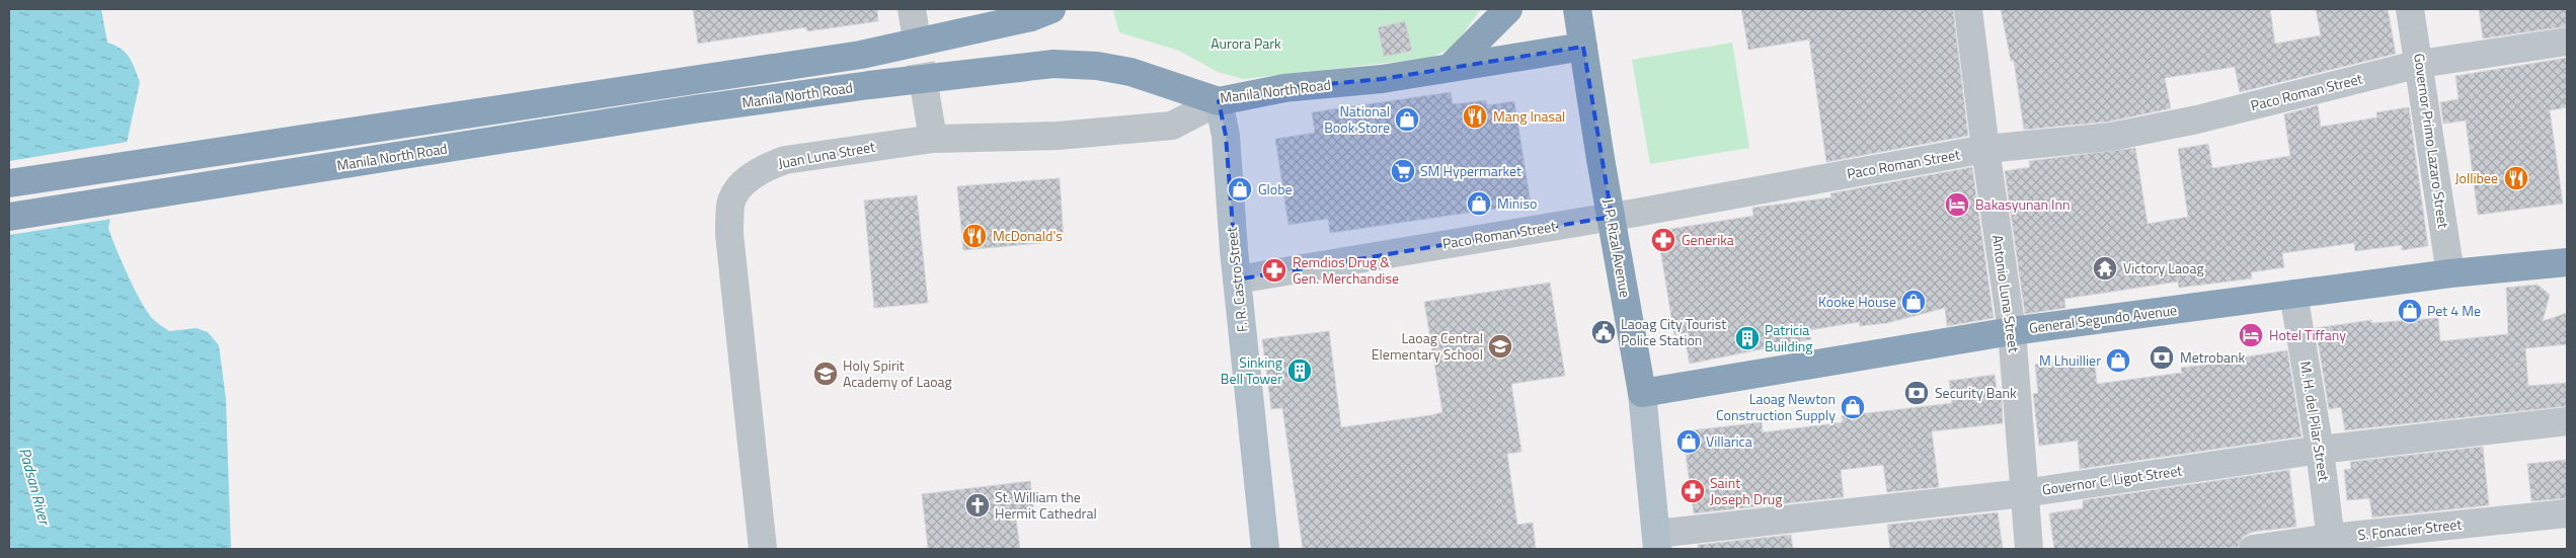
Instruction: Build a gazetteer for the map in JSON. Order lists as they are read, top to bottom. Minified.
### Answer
{"streets":{"highway":["Manila North Road","J. P. Rizal Avenue","General Segundo Avenue"],"main road":["F. R. Castro Street"],"street":["Paco Roman Street","Governor Primo Lazaro Street","Juan Luna Street","Antonio Luna Street","M. H. del Pilar Street","Governor C. Ligot Street","S. Fonacier Street"]},"crossings":[["Manila North Road","Juan Luna Street"],["Manila North Road","J. P. Rizal Avenue"],["Manila North Road","F. R. Castro Street"],["Paco Roman Street","Governor Primo Lazaro Street"],["Paco Roman Street","J. P. Rizal Avenue"],["Paco Roman Street","F. R. Castro Street"],["Paco Roman Street","Antonio Luna Street"],["Governor Primo Lazaro Street","General Segundo Avenue"],["Juan Luna Street","F. R. Castro Street"],["J. P. Rizal Avenue","General Segundo Avenue"],["J. P. Rizal Avenue","Governor C. Ligot Street"],["Antonio Luna Street","General Segundo Avenue"],["Antonio Luna Street","Governor C. Ligot Street"],["General Segundo Avenue","M. H. del Pilar Street"],["M. H. del Pilar Street","Governor C. Ligot Street"],["M. H. del Pilar Street","S. Fonacier Street"]],"water":["Padsan River"],"parks":["Aurora Park"],"places":{"restaurant":["Mang Inasal","Jollibee","McDonald's"],"shop":["National Book Store","Globe","Miniso","Kooke House","Pet 4 Me","M Lhuillier","Laoag Newton Construction Supply","Villarica"],"supermarket":["SM Hypermarket"],"hotel":["Bakasyunan Inn","Hotel Tiffany"],"pharmacy":["Generika","Remdios Drug & Gen. Merchandise","Saint Joseph Drug"],"temple":["Victory Laoag"],"public building":["Laoag City Tourist Police Station"],"building":["Patricia Building","Sinking Bell Tower"],"school or university":["Laoag Central Elementary School","Holy Spirit Academy of Laoag"],"bank":["Metrobank","Security Bank"],"church":["St. William the Hermit Cathedral"]}}
